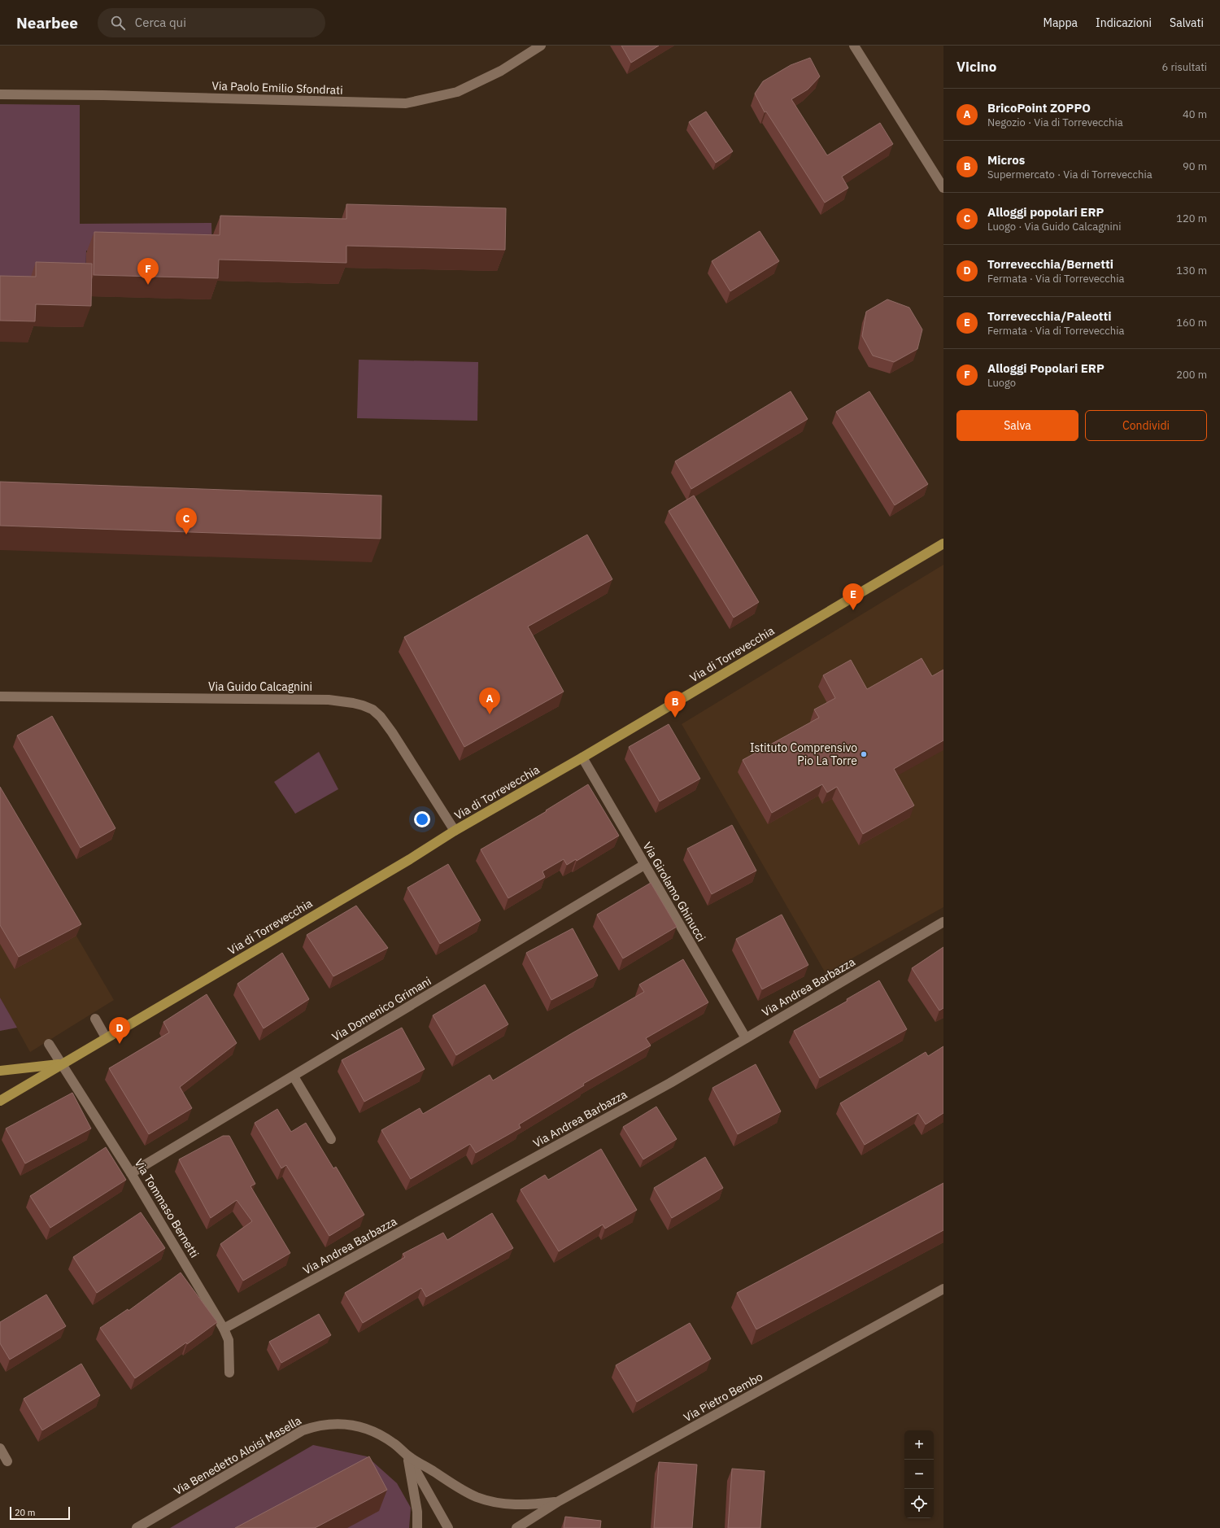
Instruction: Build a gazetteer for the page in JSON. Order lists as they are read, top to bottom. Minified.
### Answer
{"streets":{"main road":["Via di Torrevecchia"],"street":["Via Paolo Emilio Sfondrati","Via Guido Calcagnini","Via Girolamo Ghinucci","Via Andrea Barbazza","Via Domenico Grimani","Via Tommaso Bernetti","Via Pietro Bembo","Via Benedetto Aloisi Masella"]},"crossings":[["Via di Torrevecchia","Via Guido Calcagnini"],["Via di Torrevecchia","Via Girolamo Ghinucci"],["Via di Torrevecchia","Via Tommaso Bernetti"],["Via Girolamo Ghinucci","Via Andrea Barbazza"],["Via Girolamo Ghinucci","Via Domenico Grimani"],["Via Andrea Barbazza","Via Tommaso Bernetti"],["Via Domenico Grimani","Via Tommaso Bernetti"],["Via Pietro Bembo","Via Benedetto Aloisi Masella"]],"places":["Istituto Comprensivo Pio La Torre"],"scale_bar":"20 m","page":{"header":"Nearbee","search":"Cerca qui","nav":["Mappa","Indicazioni","Salvati"],"heading":["Vicino","6 risultati"],"list":[{"mark":"A","name":"BricoPoint ZOPPO","note":"Negozio · Via di Torrevecchia","value":"40 m"},{"mark":"B","name":"Micros","note":"Supermercato · Via di Torrevecchia","value":"90 m"},{"mark":"C","name":"Alloggi popolari ERP","note":"Luogo · Via Guido Calcagnini","value":"120 m"},{"mark":"D","name":"Torrevecchia/Bernetti","note":"Fermata · Via di Torrevecchia","value":"130 m"},{"mark":"E","name":"Torrevecchia/Paleotti","note":"Fermata · Via di Torrevecchia","value":"160 m"},{"mark":"F","name":"Alloggi Popolari ERP","note":"Luogo","value":"200 m"}],"pins":["F","C","E","A","B","D"],"buttons":["Salva","Condividi"],"map_buttons":["+","−"],"scale":"20 m"}}
